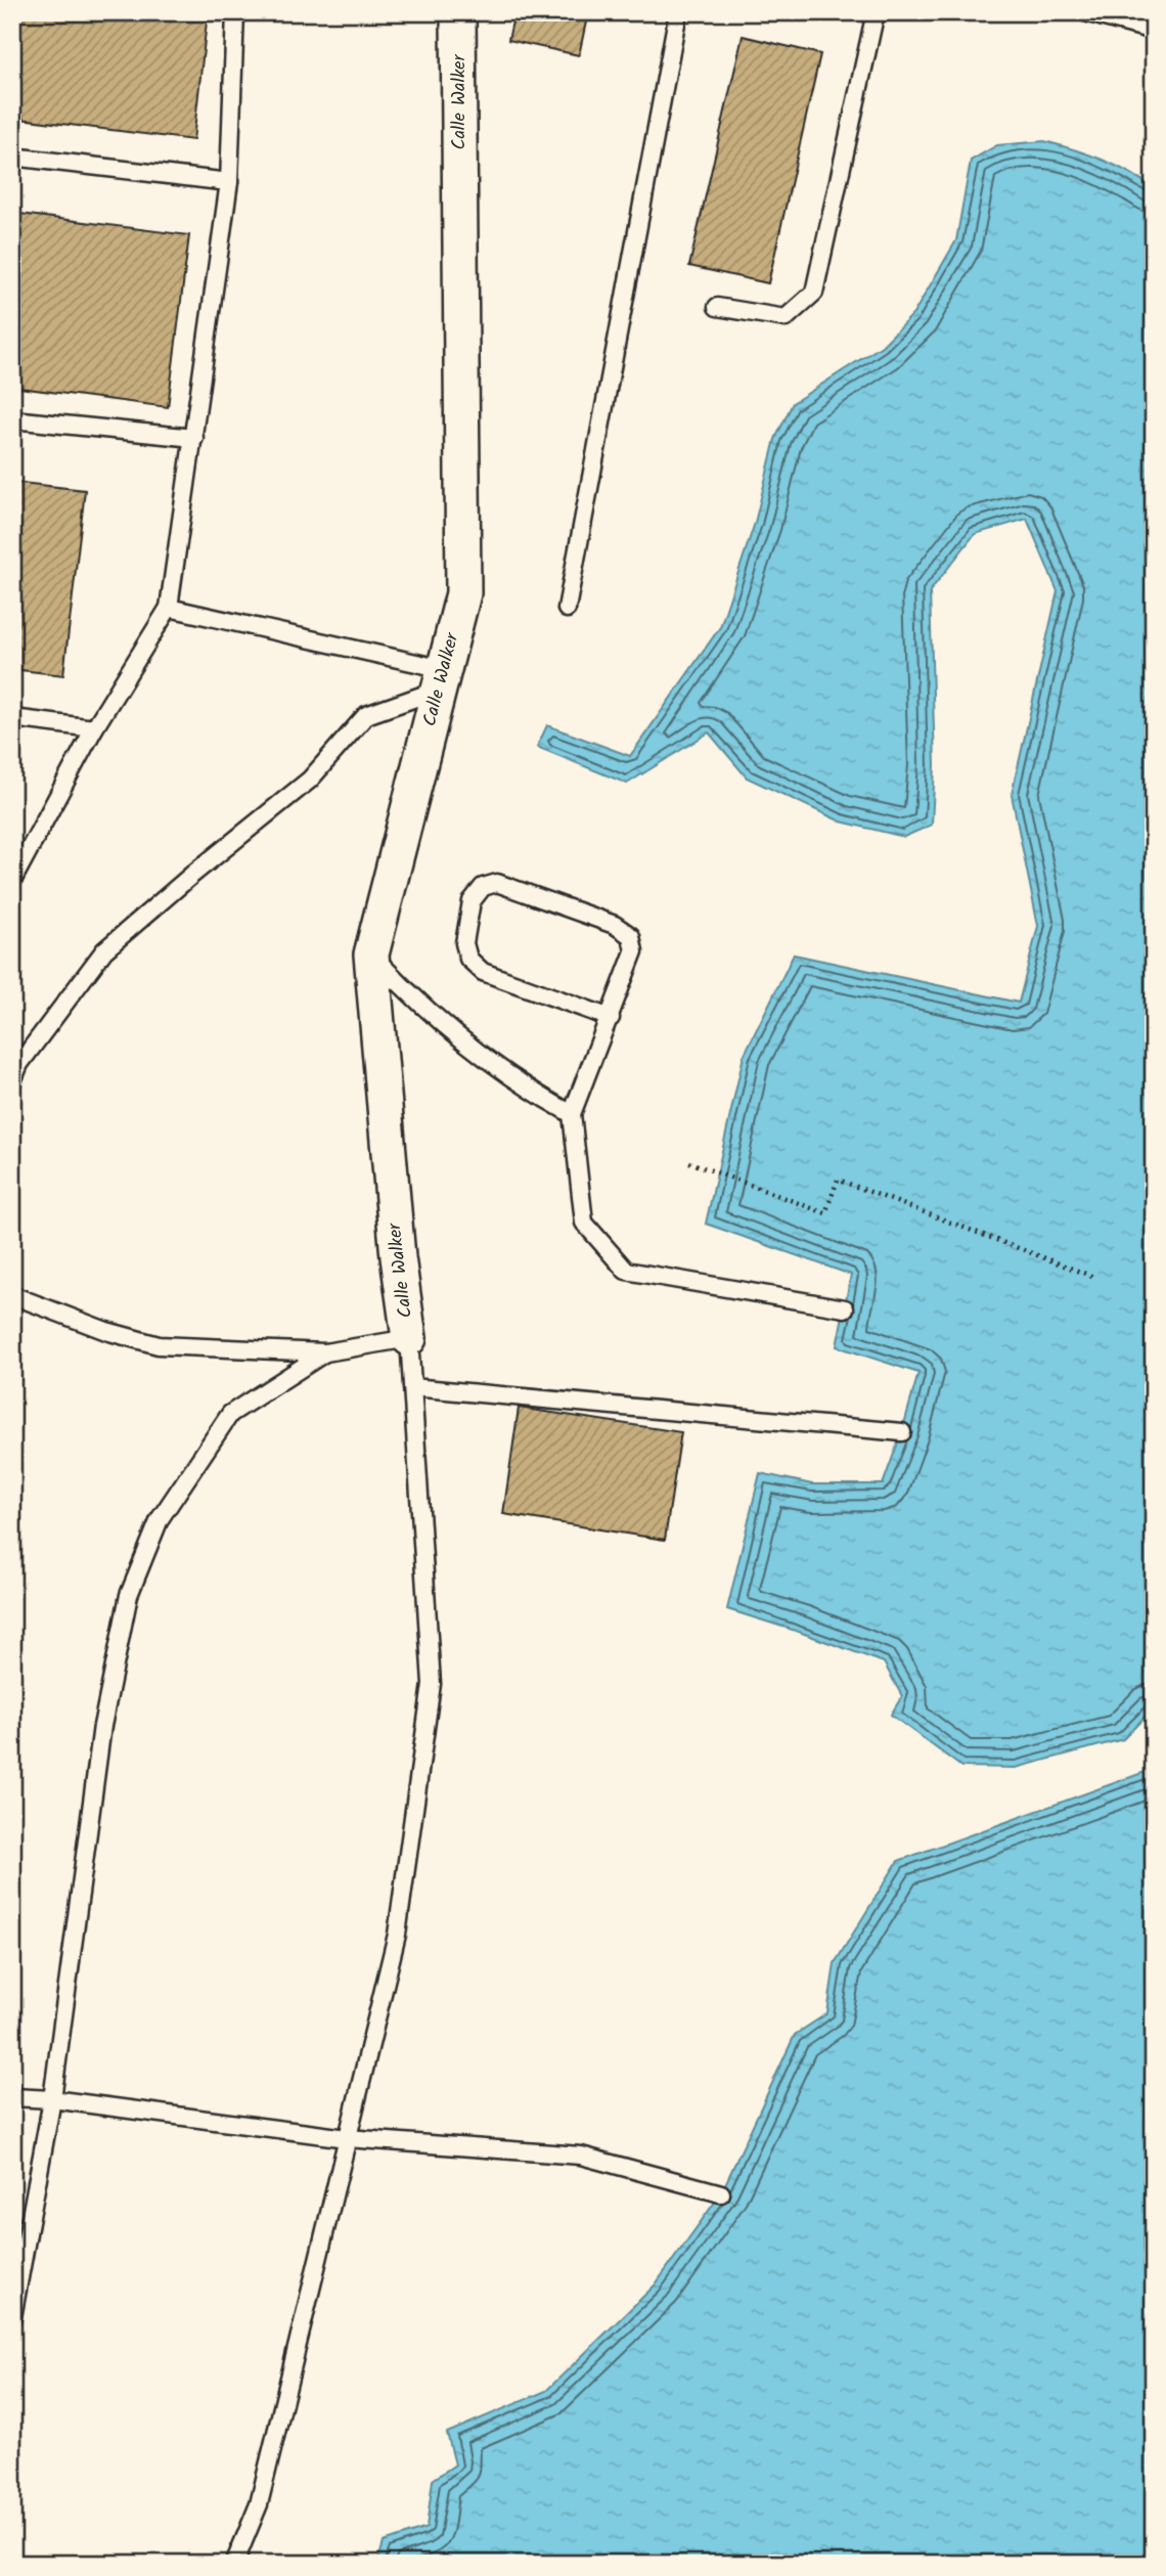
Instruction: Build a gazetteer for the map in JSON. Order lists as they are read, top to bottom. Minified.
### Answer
{"streets":{"street":["Calle Walker"]}}
